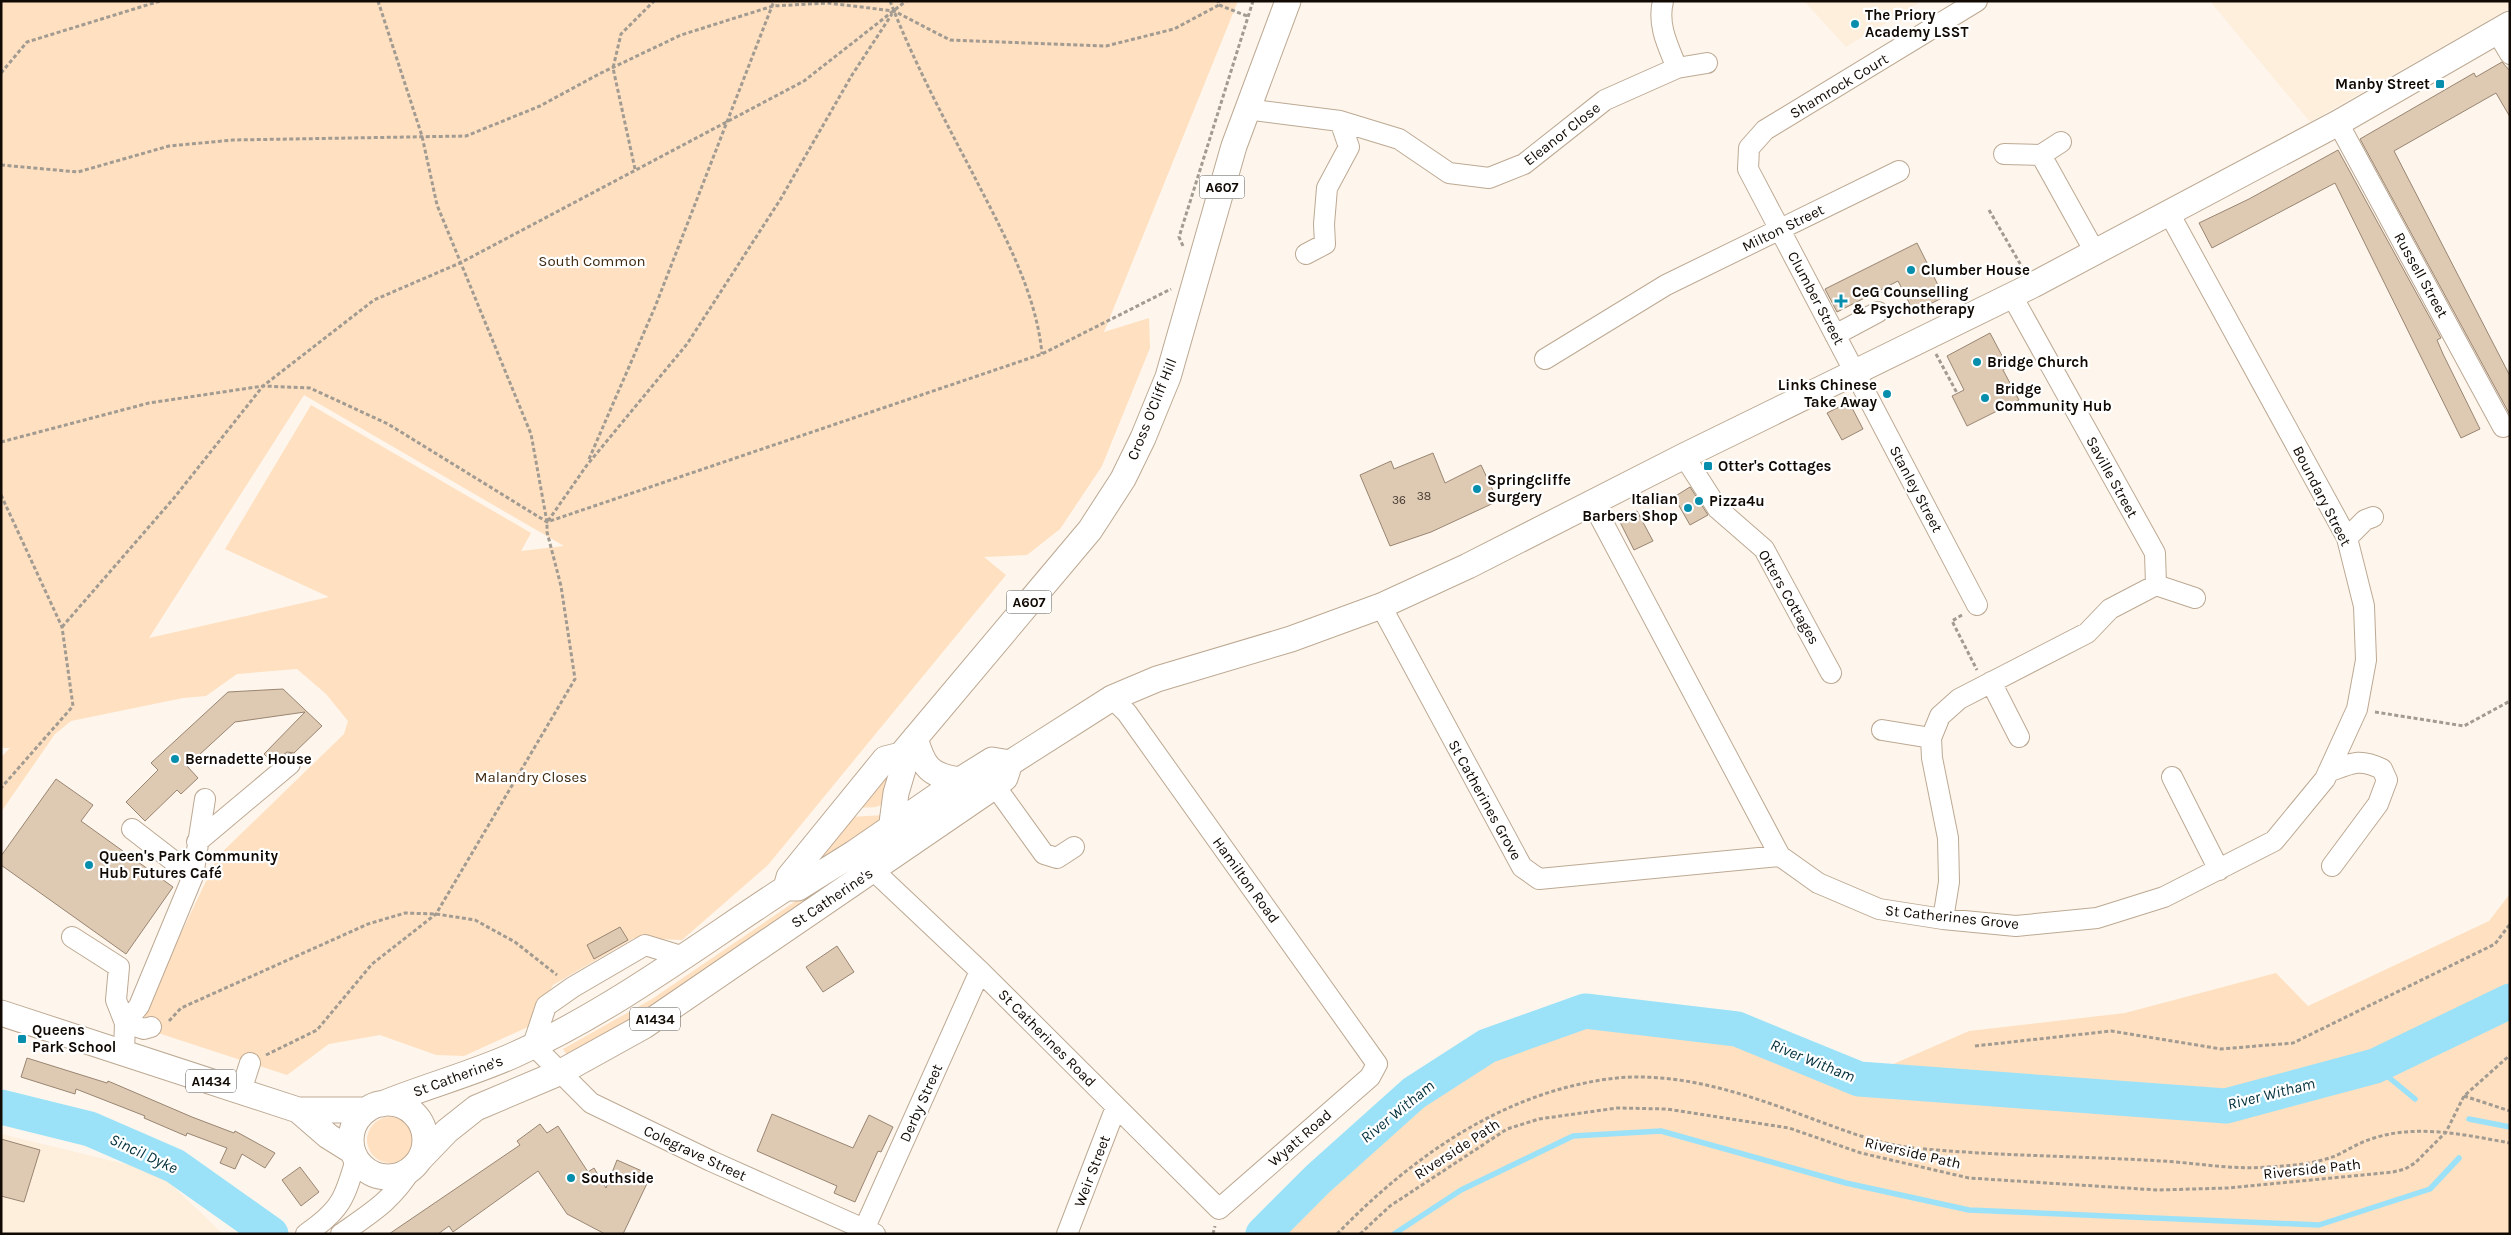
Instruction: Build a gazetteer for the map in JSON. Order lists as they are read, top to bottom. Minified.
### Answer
{"streets":{"main road":["A607","Cross O'Cliff Hill","St Catherine's","A1434"],"street":["Shamrock Court","Eleanor Close","Milton Street","Russell Street","Clumber Street","Saville Street","Stanley Street","Boundary Street","Otters Cottages","St Catherines Grove","Hamilton Road","St Catherines Road","Derby Street","Wyatt Road","Colegrave Street","Weir Street"],"path":["Riverside Path"]},"crossings":[["Shamrock Court","Clumber Street"],["Eleanor Close","Cross O'Cliff Hill"],["Milton Street","Clumber Street"],["Russell Street","A1434"],["Clumber Street","Stanley Street"],["Clumber Street","A1434"],["Cross O'Cliff Hill","St Catherine's"],["Saville Street","A1434"],["Stanley Street","A1434"],["Boundary Street","St Catherines Grove"],["Boundary Street","A1434"],["Otters Cottages","A1434"],["St Catherines Grove","A1434"],["Hamilton Road","A1434"],["Hamilton Road","Wyatt Road"],["St Catherine's","A1434"],["St Catherine's","St Catherines Road"],["St Catherine's","Colegrave Street"],["St Catherines Road","Derby Street"],["St Catherines Road","Wyatt Road"],["St Catherines Road","Weir Street"],["Derby Street","Colegrave Street"]],"water":["River Witham","Sincil Dyke"],"parks":["South Common","Malandry Closes"],"places":{"other":["The Priory Academy LSST","Clumber House","Bridge Church","Links Chinese Take Away","Bridge Community Hub","Springcliffe Surgery","Pizza4u","Italian Barbers Shop","Bernadette House","Queen's Park Community Hub Futures Café","Southside"],"transit":["Manby Street","Otter's Cottages","Queens Park School"],"health":["CeG Counselling & Psychotherapy"]},"house_numbers":["38","36"]}
